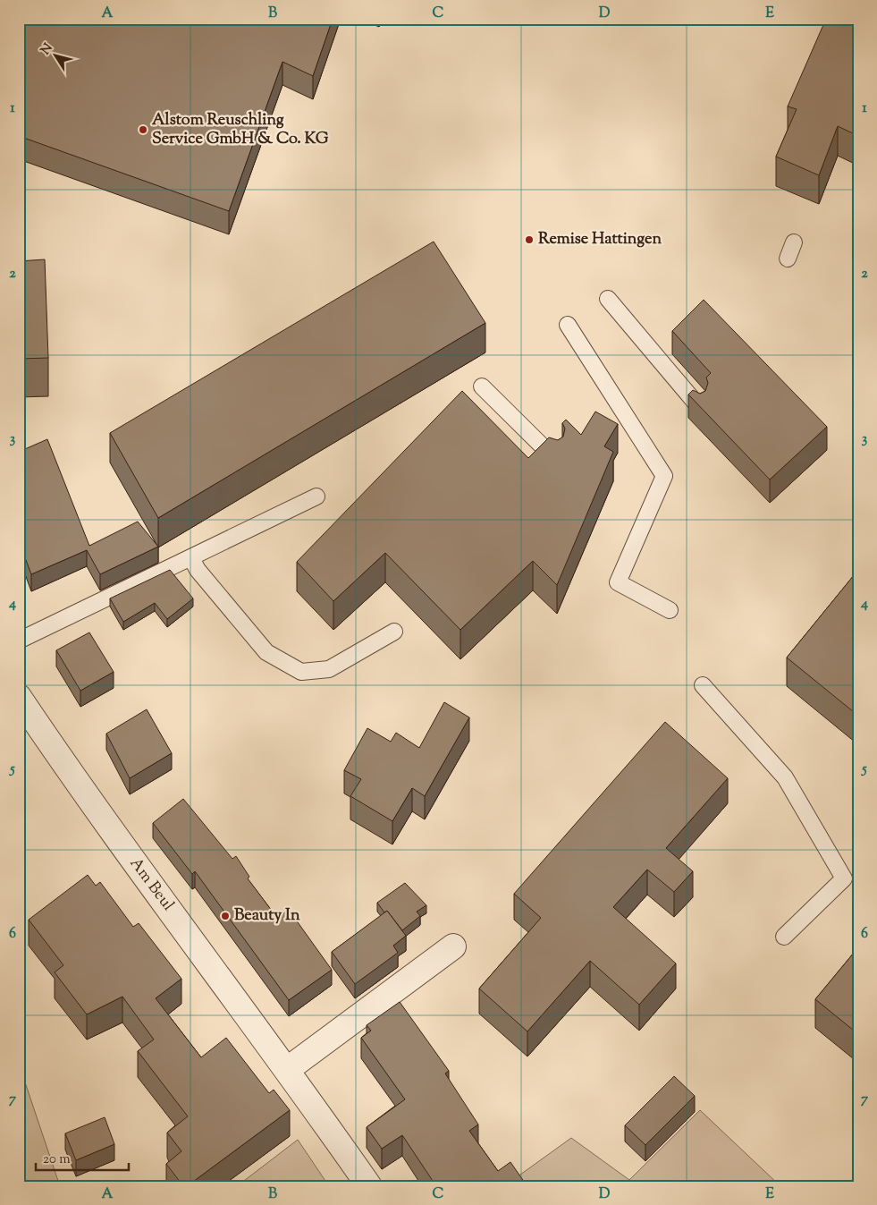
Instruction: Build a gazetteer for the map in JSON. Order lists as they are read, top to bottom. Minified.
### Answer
{"streets":{"street":["Am Beul"]},"places":["Alstom Reuschling Service GmbH & Co. KG","Remise Hattingen","Beauty In"],"scale_bar":"20 m","north":"top left","grid":{"columns":["A","B","C","D","E"],"rows":["1","2","3","4","5","6","7"]}}
